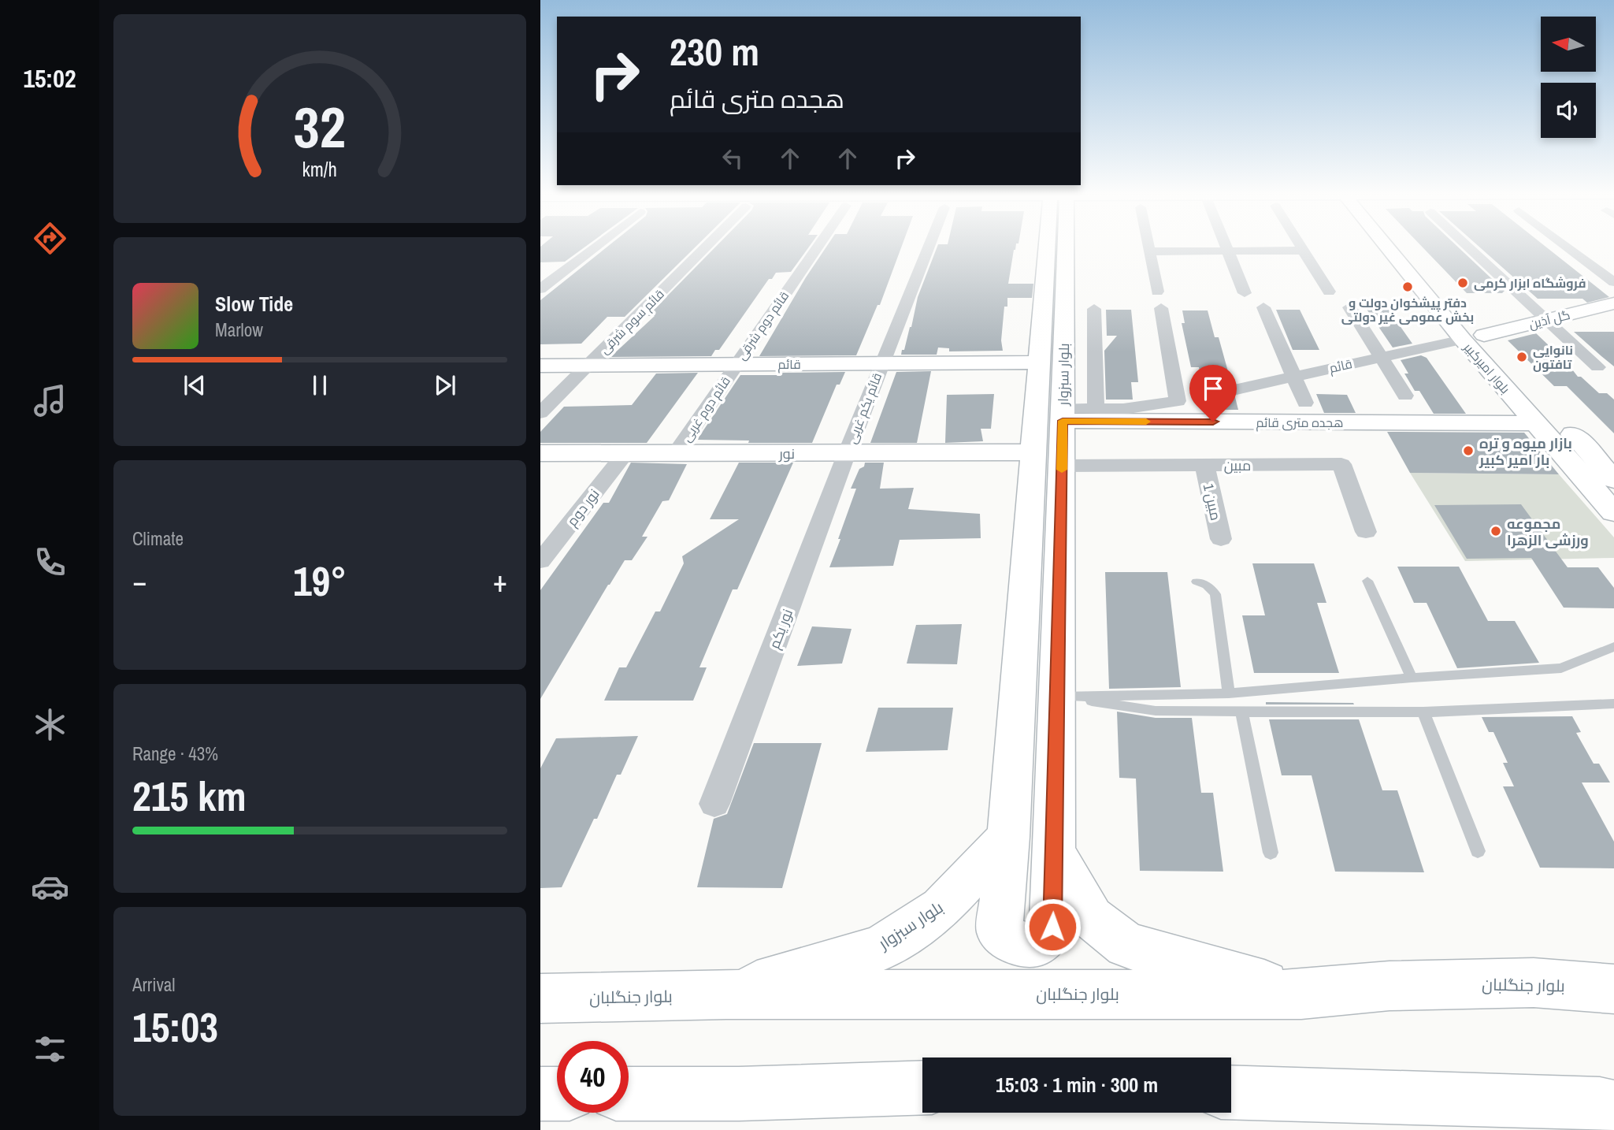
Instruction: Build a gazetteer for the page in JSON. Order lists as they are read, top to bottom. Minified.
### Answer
{"streets":{"street":["گل آذین","قائم سوم شرقی","قائم دوم شرقی","قائم","بلوار امیرکبیر","بلوار سبزوار","قائم یکم غربی","قائم دوم غربی","هجده متری قائم","نور","مبین","مبین 1","نور دوم","نور یکم","بلوار جنگلبان"]},"crossings":[["گل آذین","بلوار امیرکبیر"],["قائم سوم شرقی","قائم"],["قائم دوم شرقی","قائم"],["قائم دوم شرقی","قائم دوم غربی"],["قائم","بلوار امیرکبیر"],["قائم","بلوار سبزوار"],["قائم","قائم یکم غربی"],["قائم","قائم دوم غربی"],["بلوار امیرکبیر","هجده متری قائم"],["بلوار سبزوار","هجده متری قائم"],["بلوار سبزوار","نور"],["بلوار سبزوار","مبین"],["بلوار سبزوار","بلوار جنگلبان"],["قائم یکم غربی","نور"],["قائم یکم غربی","نور یکم"],["قائم دوم غربی","نور"],["نور","نور دوم"],["نور","نور یکم"],["مبین","مبین 1"]],"places":["فروشگاه ابزار کرمی","دفتر پیشخوان دولت و بخش عمومی غیر دولتی","نانوایی تافتون","بازار میوه و تره بار امیر کبیر","مجموعه ورزشی الزهرا"],"north":"left","page":{"tabs":"15:02","turn":["230 m","هجده متری قائم"],"song":["Slow Tide","Marlow"],"tile":["Climate",["Range · 43%","215 km"],["Arrival","15:03"]],"heat":["−","19°","+"],"limit":"40","trip":"15:03 · 1 min · 300 m","gauge":["32","km/h"]}}
